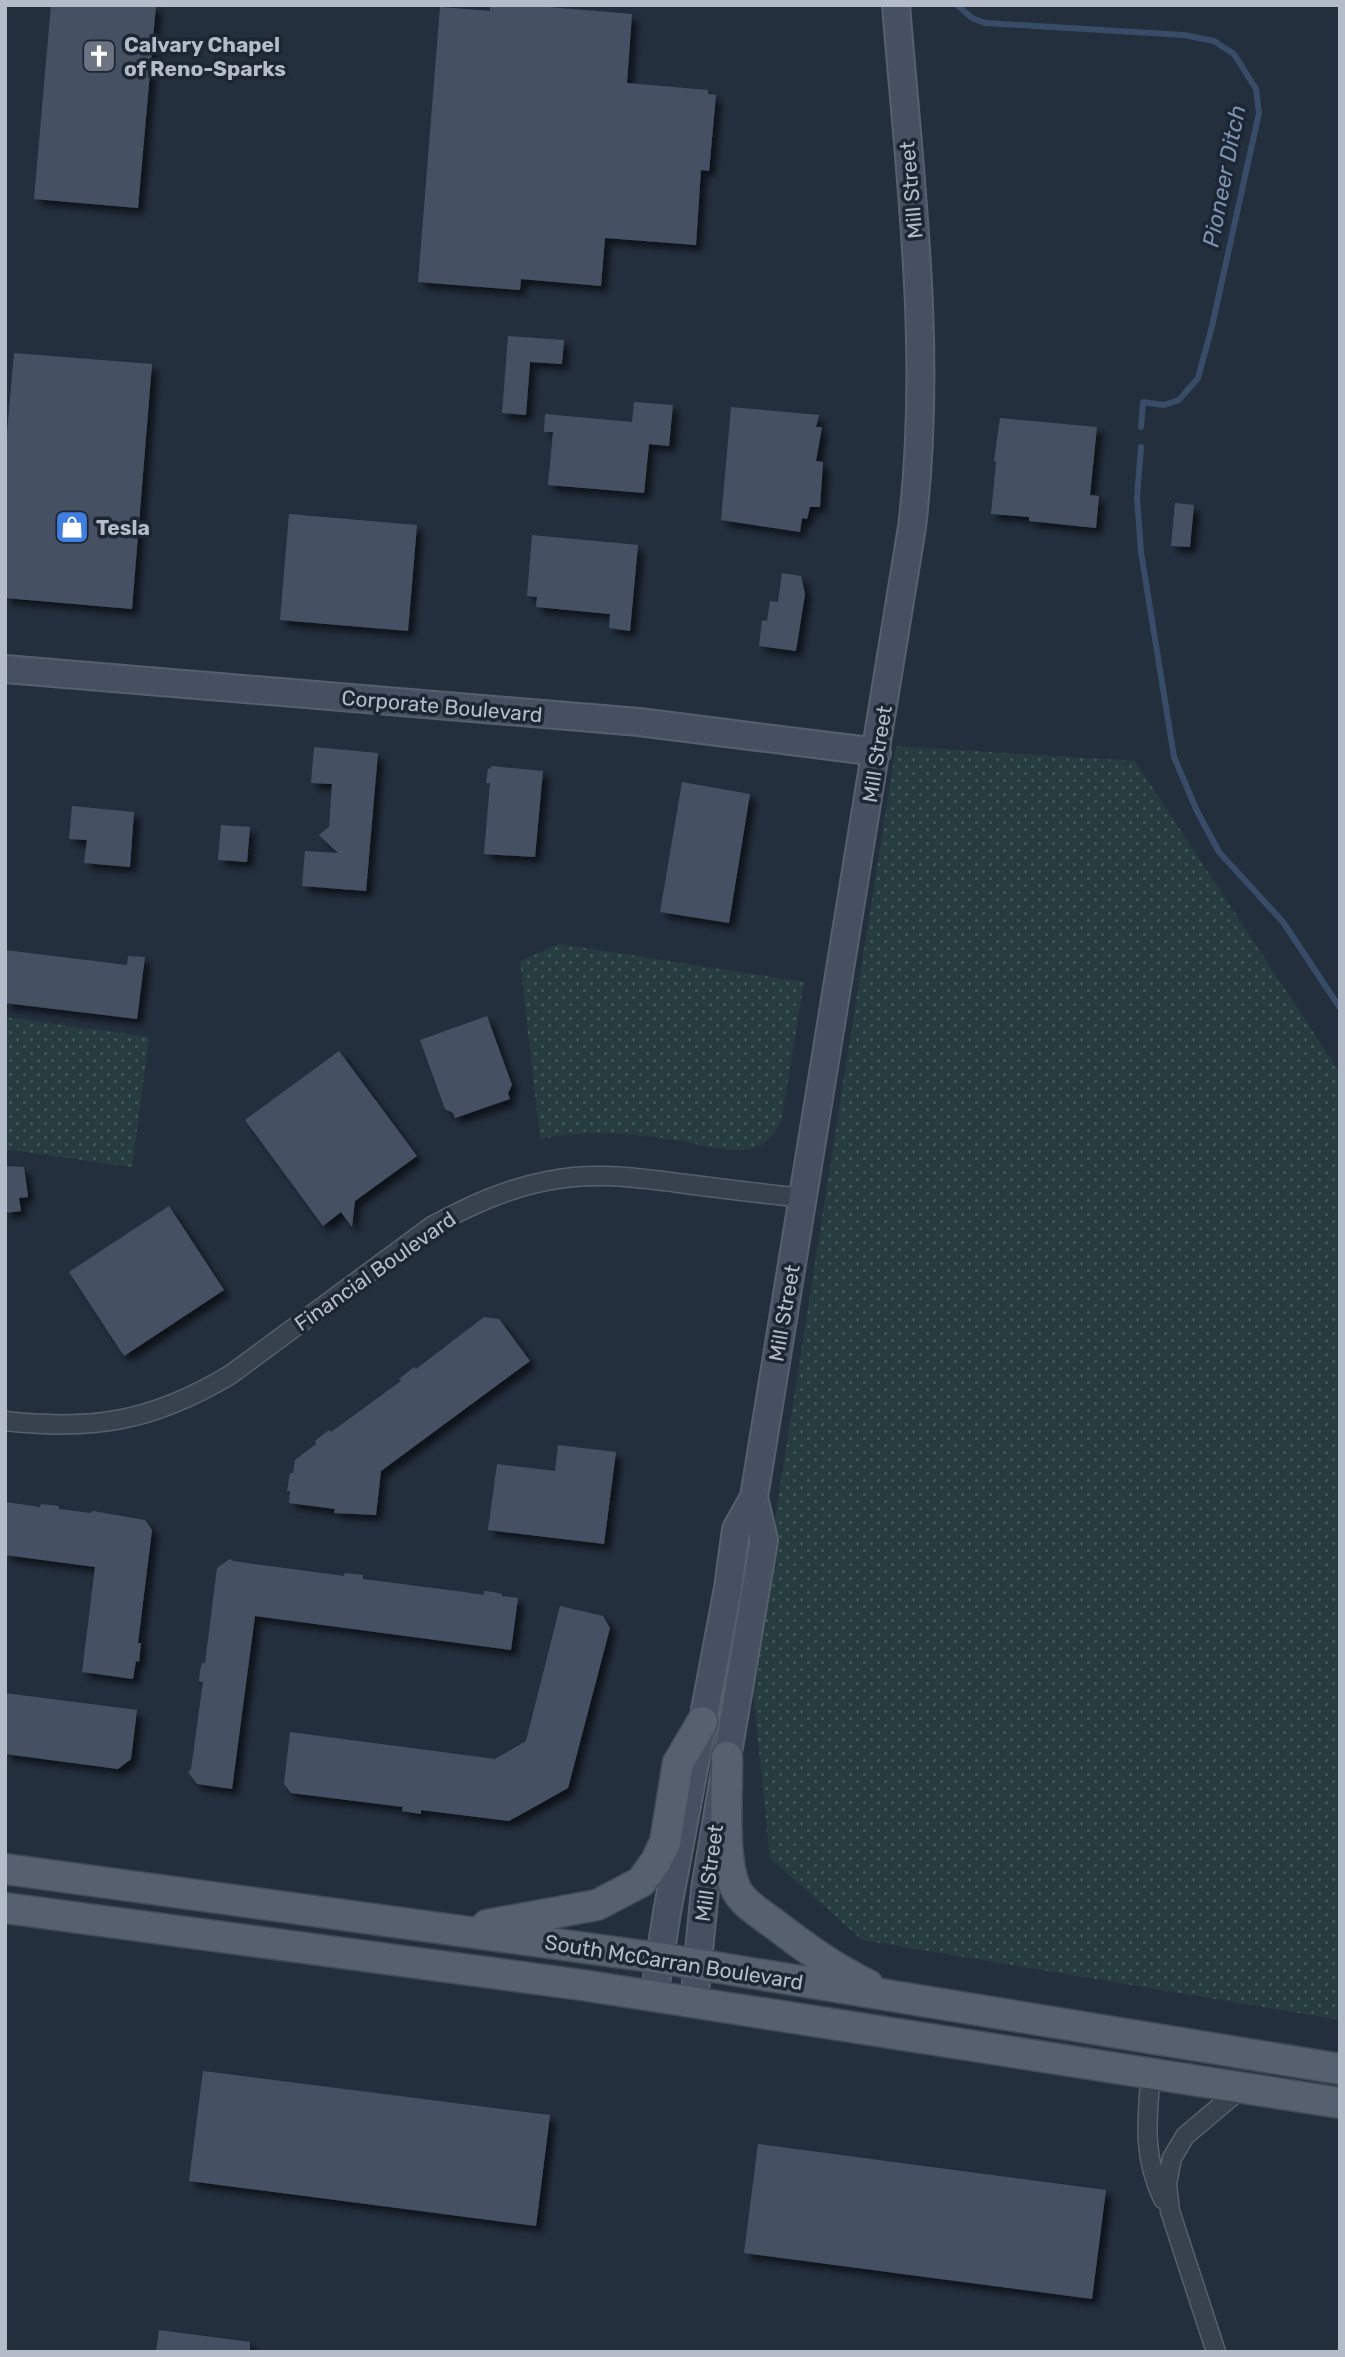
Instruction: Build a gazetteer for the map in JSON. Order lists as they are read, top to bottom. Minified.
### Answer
{"streets":{"main road":["Mill Street","Corporate Boulevard","South McCarran Boulevard"],"street":["Financial Boulevard"]},"crossings":[["Mill Street","Corporate Boulevard"],["Mill Street","Financial Boulevard"],["Mill Street","South McCarran Boulevard"]],"water":["Pioneer Ditch"],"places":{"church":["Calvary Chapel of Reno-Sparks"],"shop":["Tesla"]}}
